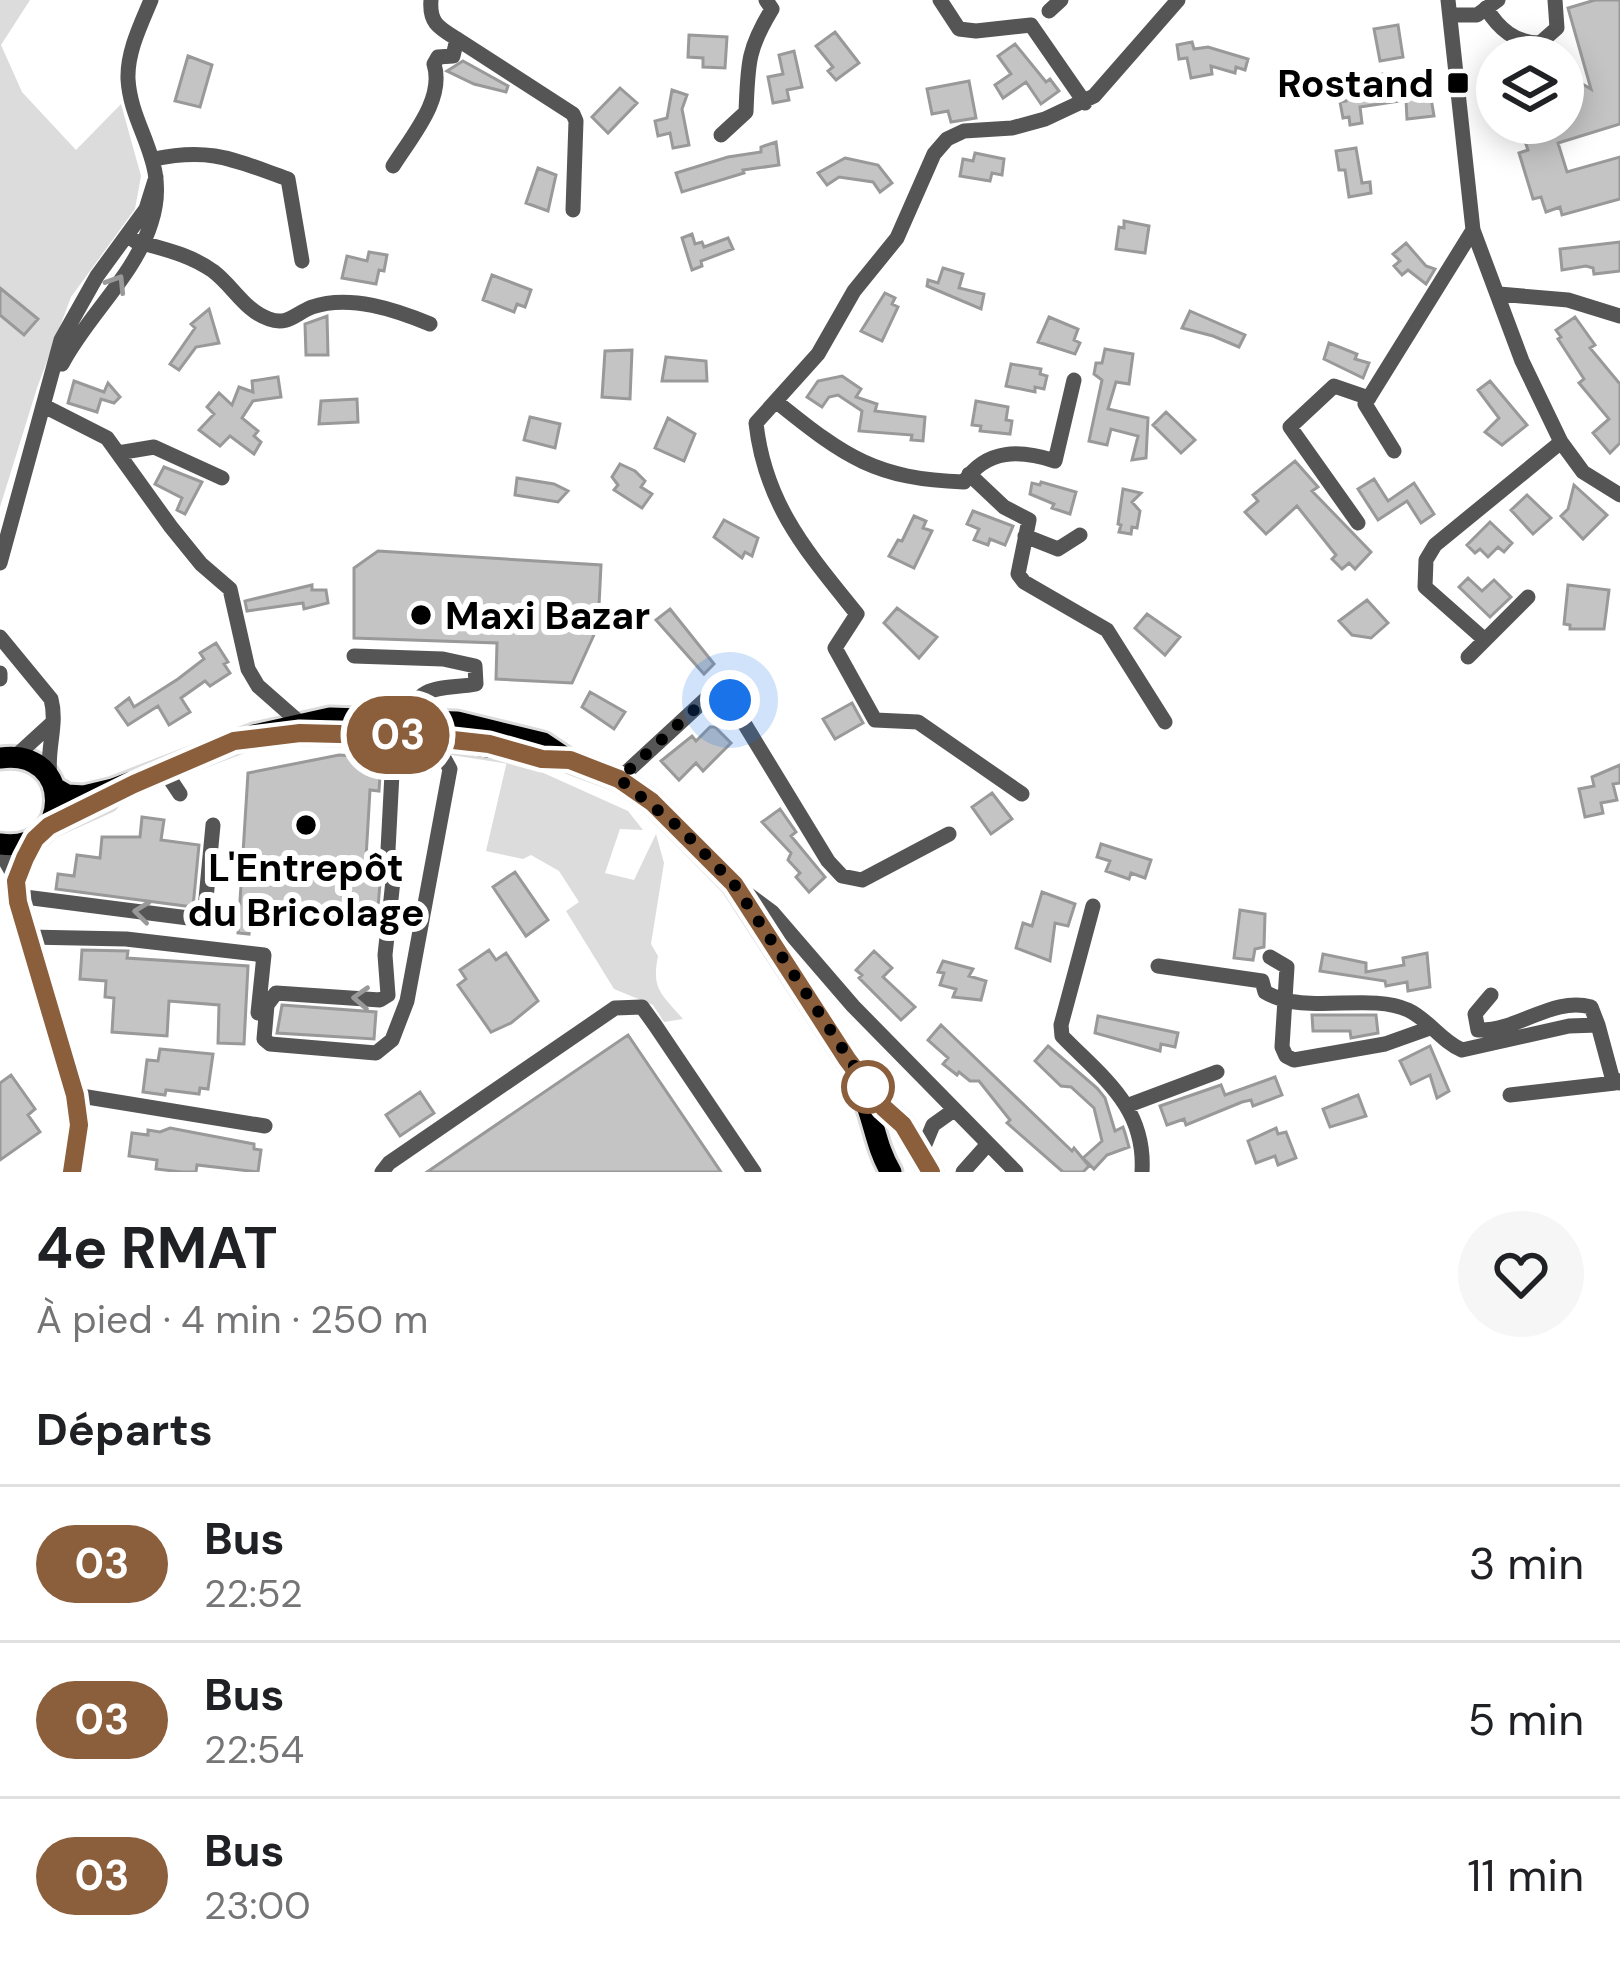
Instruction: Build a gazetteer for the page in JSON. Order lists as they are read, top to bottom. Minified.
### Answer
{"places":{"transit":["Rostand"],"other":["Maxi Bazar","L'Entrepôt du Bricolage"]},"lines":["bus line 03"],"page":{"on_map":"03","heading":[["4e RMAT","À pied · 4 min · 250 m"],"Départs"],"list":[{"mark":"03","name":"Bus","note":"22:52","value":"3 min"},{"mark":"03","name":"Bus","note":"22:54","value":"5 min"},{"mark":"03","name":"Bus","note":"23:00","value":"11 min"}]}}
